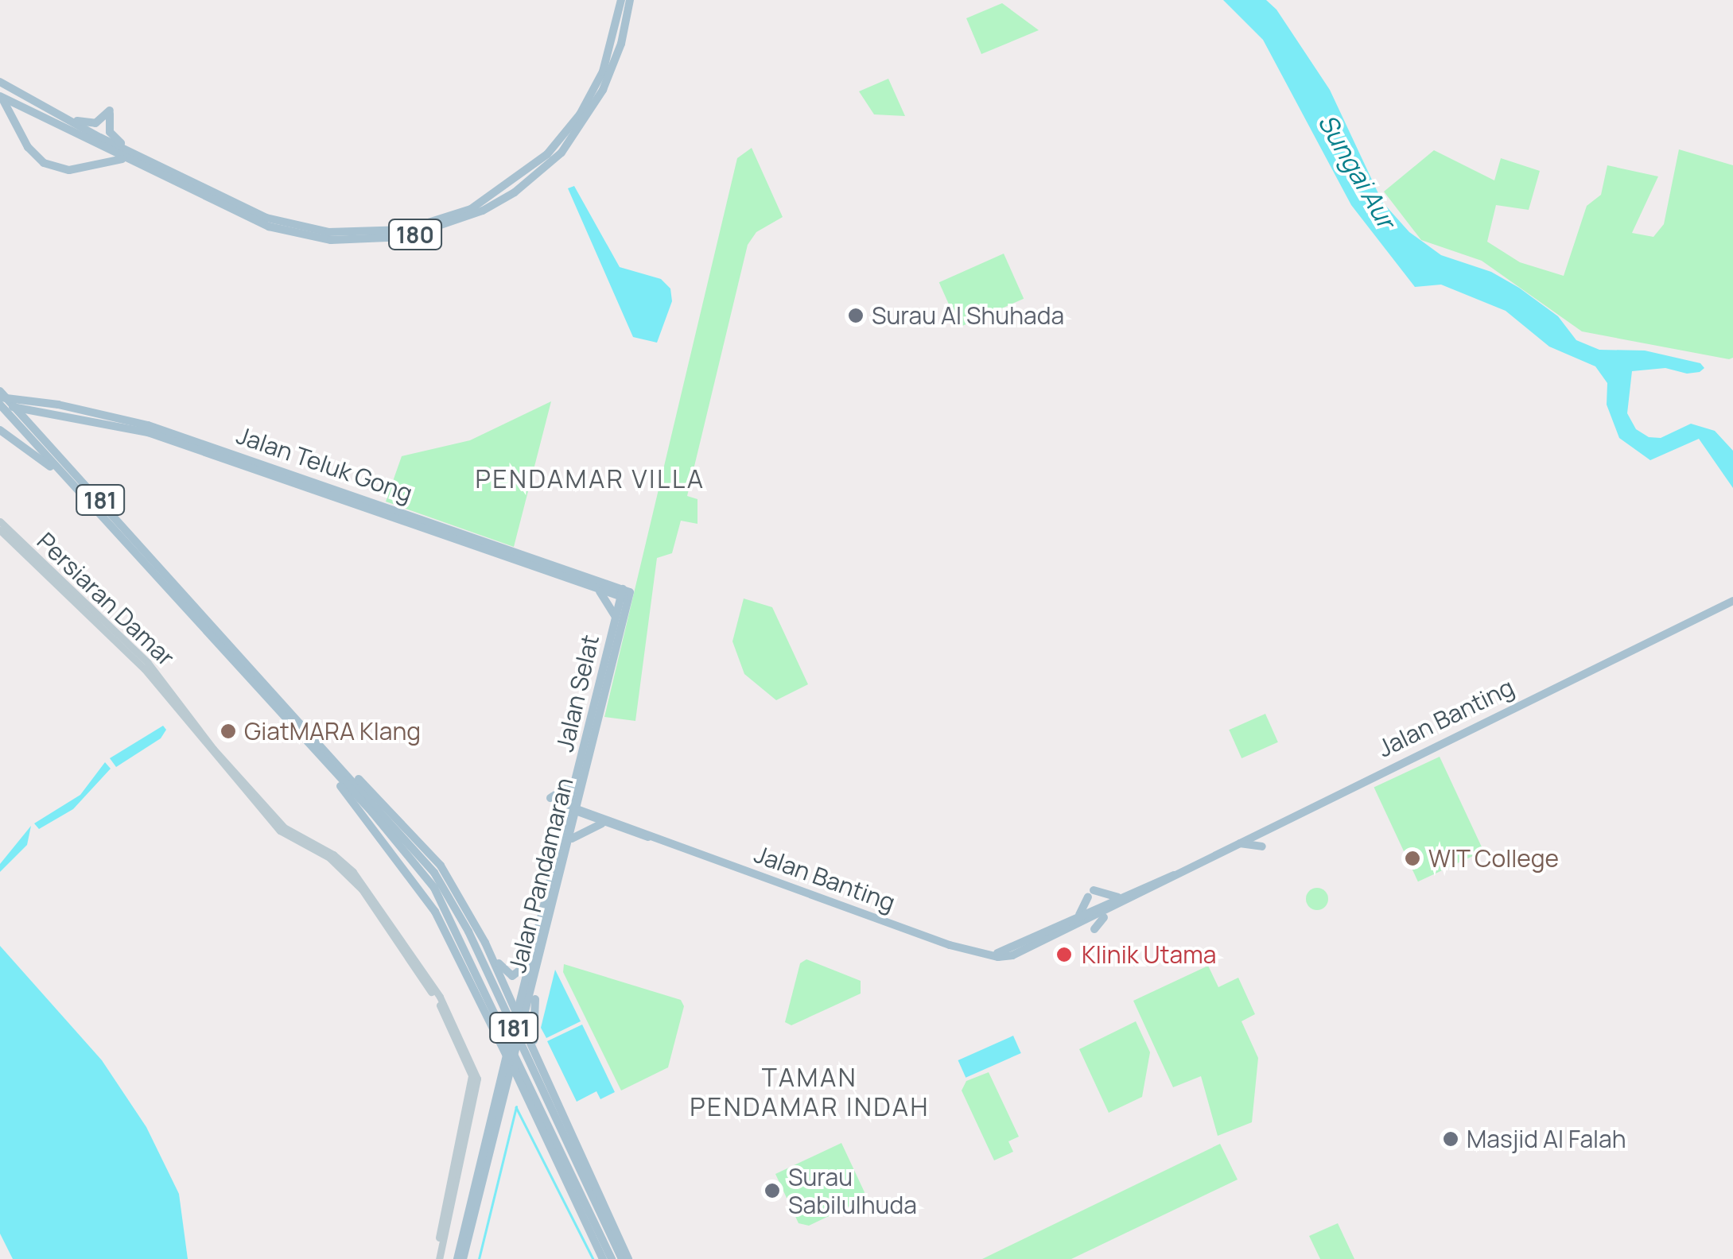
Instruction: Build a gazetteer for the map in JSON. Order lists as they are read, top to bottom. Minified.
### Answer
{"streets":{"main road":["180","Jalan Teluk Gong","181","Jalan Selat","Jalan Banting","Jalan Pandamaran"],"street":["Persiaran Damar"]},"crossings":[["Jalan Teluk Gong","181"],["Jalan Teluk Gong","Jalan Selat"],["Jalan Teluk Gong","Jalan Pandamaran"],["Jalan Selat","Jalan Banting"],["Jalan Selat","Jalan Pandamaran"],["Jalan Banting","Jalan Pandamaran"]],"districts":["PENDAMAR VILLA","TAMAN PENDAMAR INDAH"],"water":["Sungai Aur"],"places":["Surau Al Shuhada","GiatMARA Klang","WIT College","Klinik Utama","Masjid Al Falah","Surau Sabilulhuda"]}
